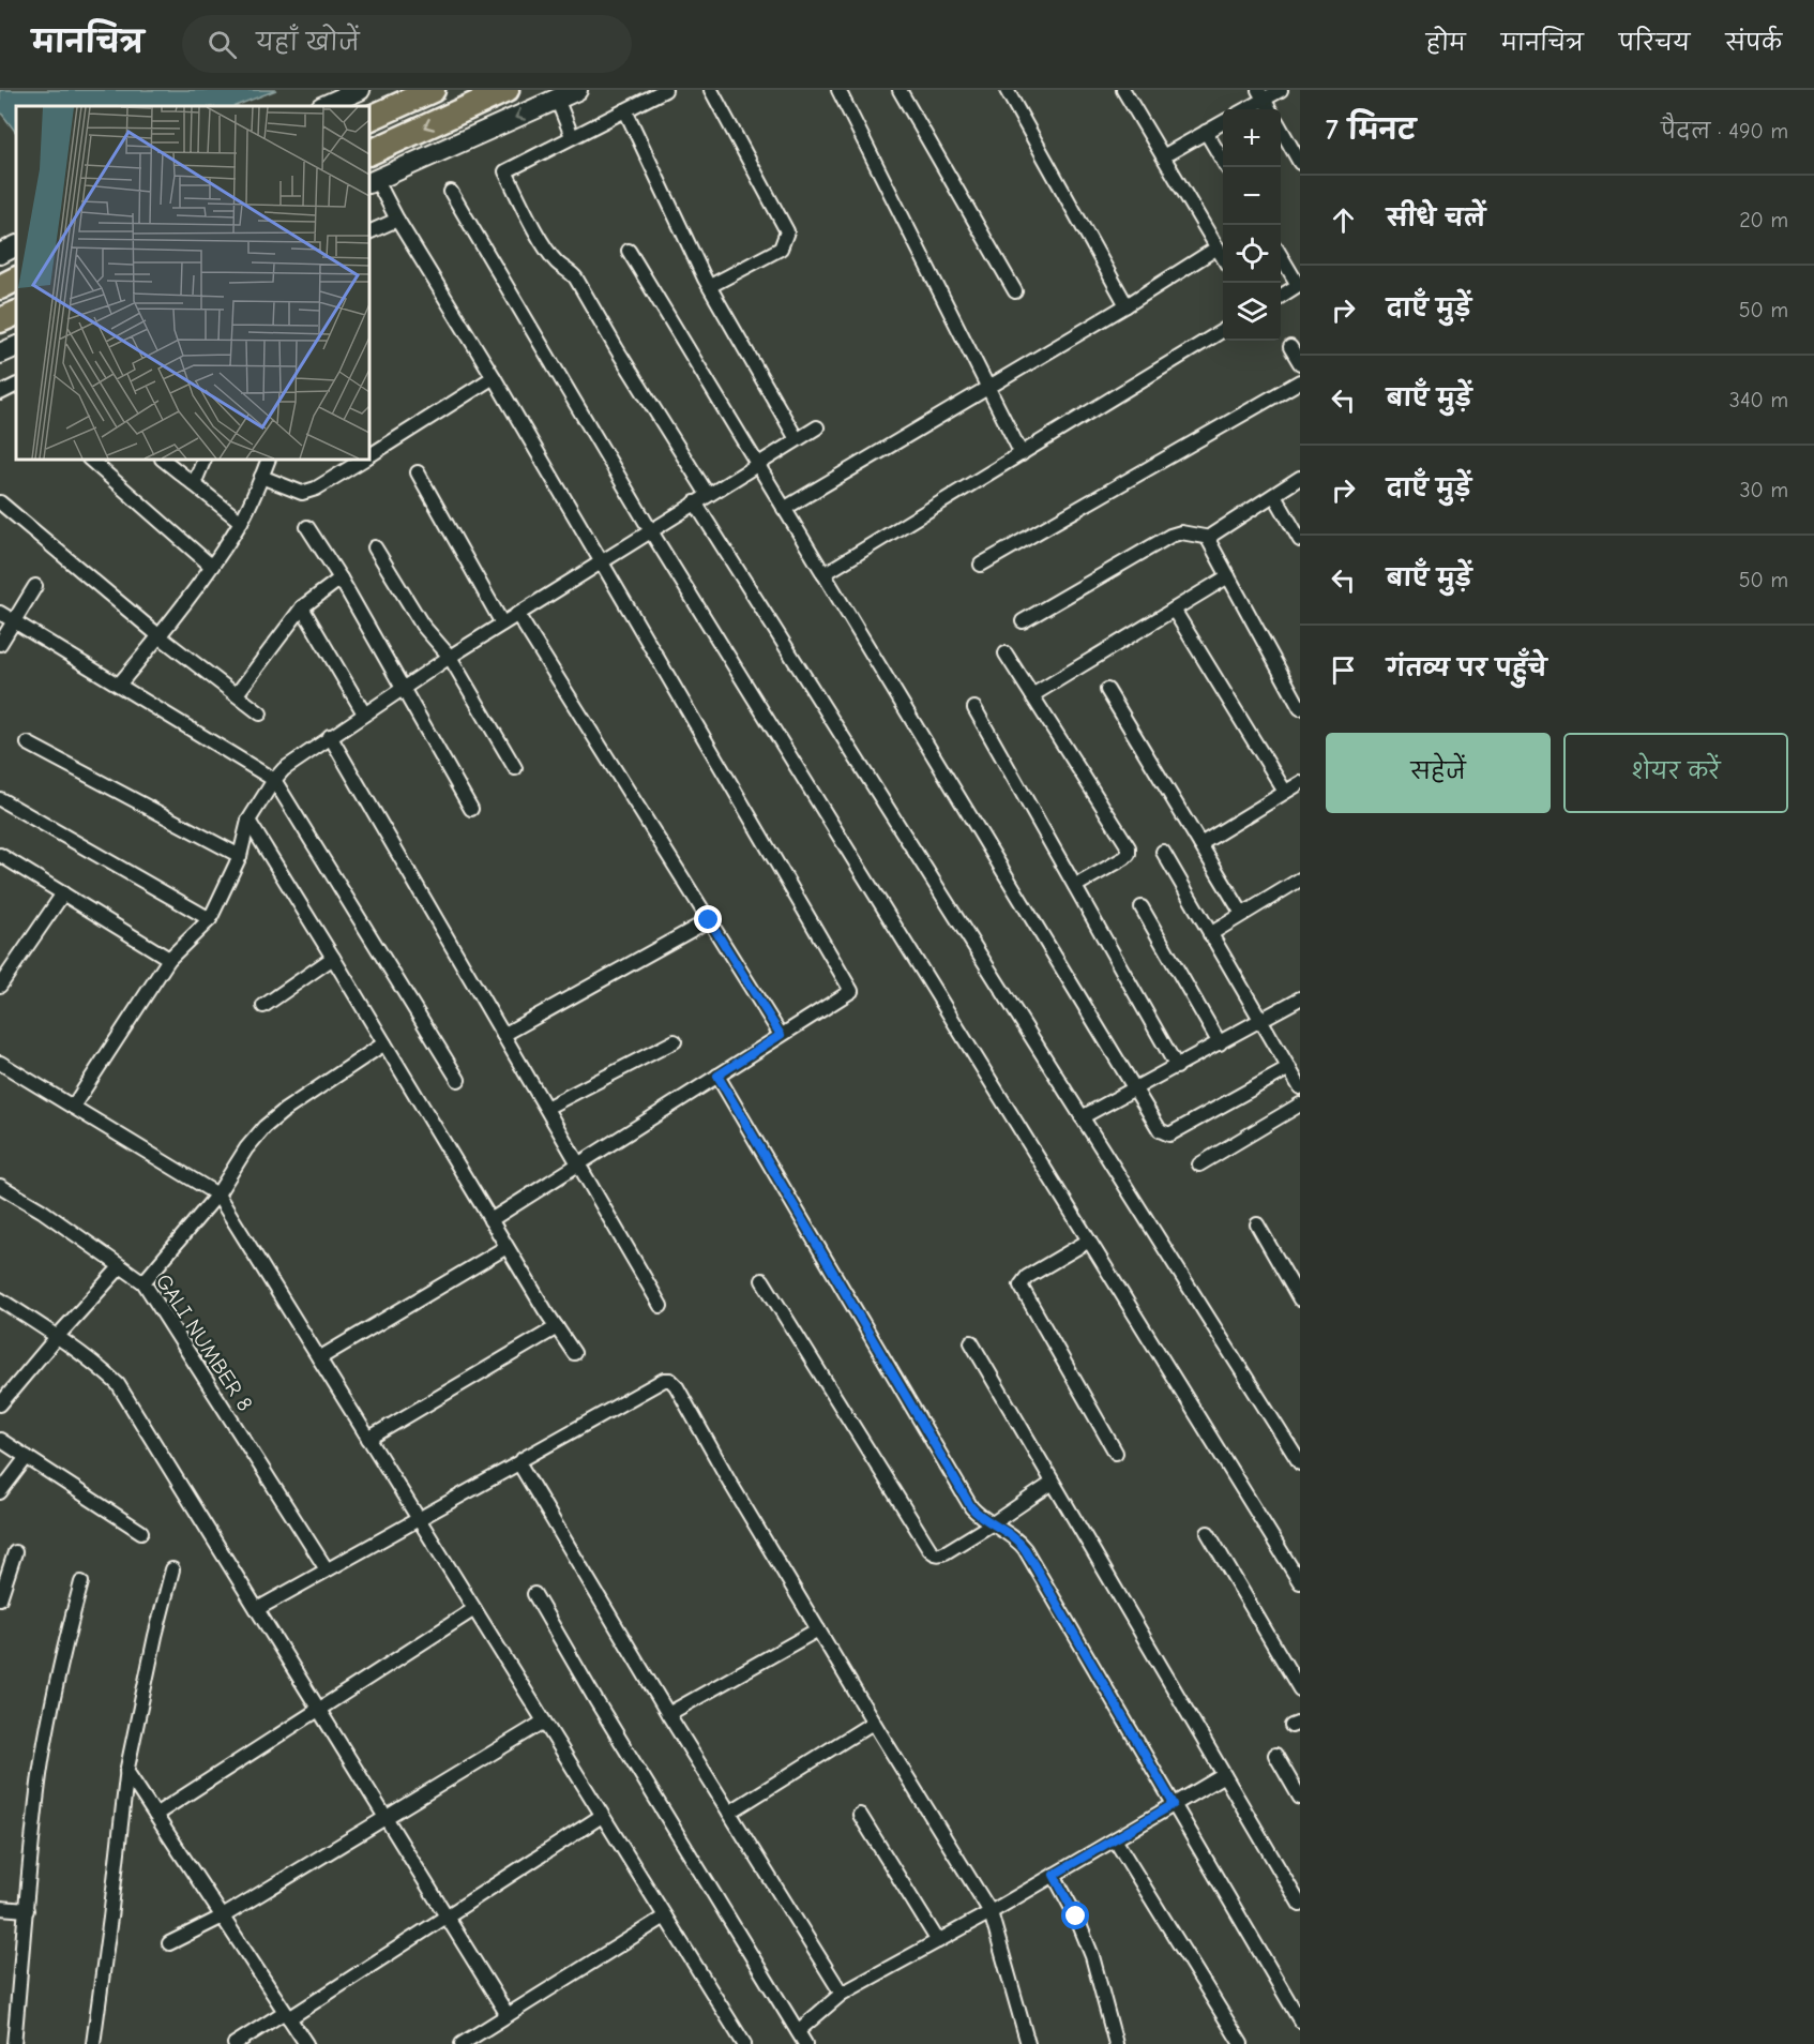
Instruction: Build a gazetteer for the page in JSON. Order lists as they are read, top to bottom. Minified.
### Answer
{"streets":{"street":["GALI NUMBER 8"]},"page":{"header":"मानचित्र","search":"यहाँ खोजें","nav":["होम","मानचित्र","परिचय","संपर्क"],"heading":["7 मिनट","पैदल · 490 m"],"map_buttons":["+","−"],"list":[["सीधे चलें","20 m"],["दाएँ मुड़ें","50 m"],["बाएँ मुड़ें","340 m"],["दाएँ मुड़ें","30 m"],["बाएँ मुड़ें","50 m"],"गंतव्य पर पहुँचे"],"buttons":["सहेजें","शेयर करें"]}}
